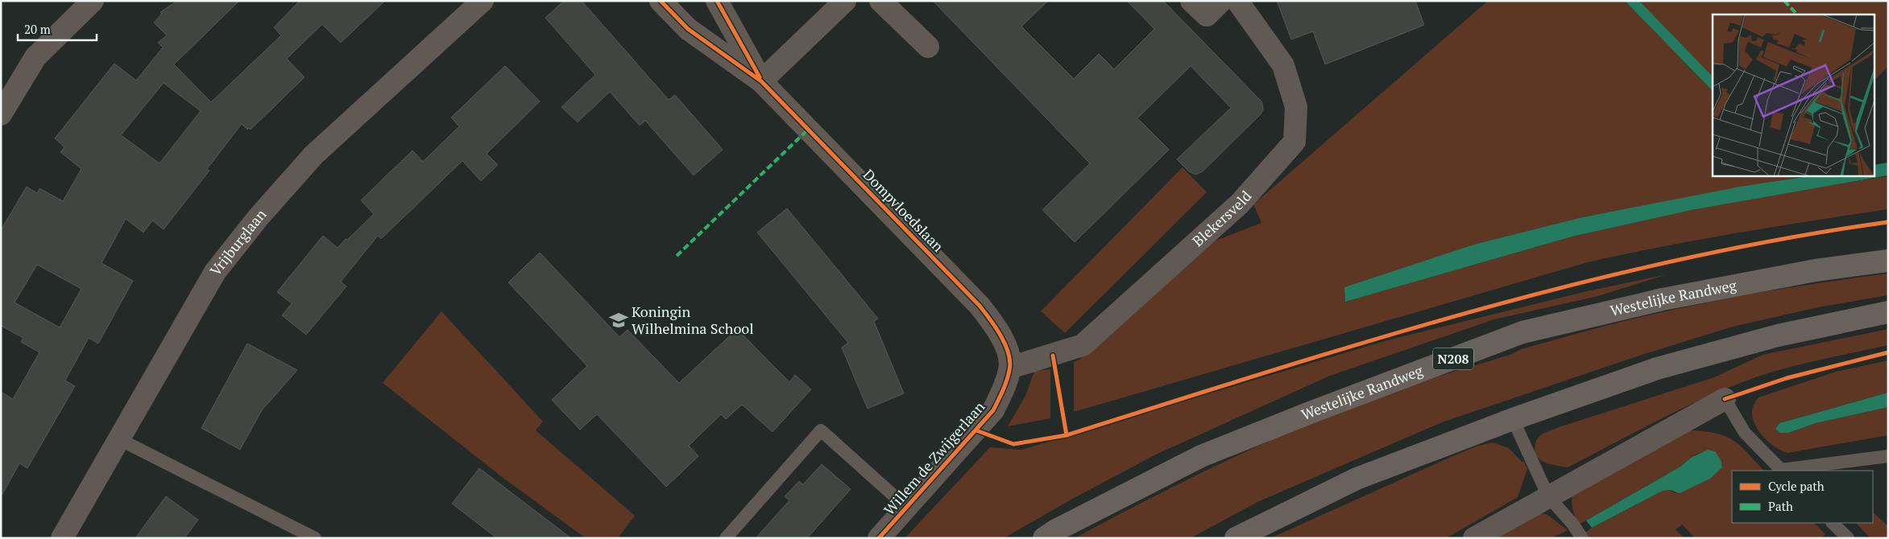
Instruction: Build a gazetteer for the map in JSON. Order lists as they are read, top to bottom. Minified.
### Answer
{"streets":{"main road":["Westelijke Randweg","N208"],"street":["Dompvloedslaan","Blekersveld","Vrijburglaan","Willem de Zwijgerlaan"]},"crossings":[["Dompvloedslaan","Blekersveld"],["Dompvloedslaan","Willem de Zwijgerlaan"],["Blekersveld","Willem de Zwijgerlaan"]],"places":{"school or university":["Koningin Wilhelmina School"]},"legend":["Cycle path","Path"],"scale_bar":"20 m"}
